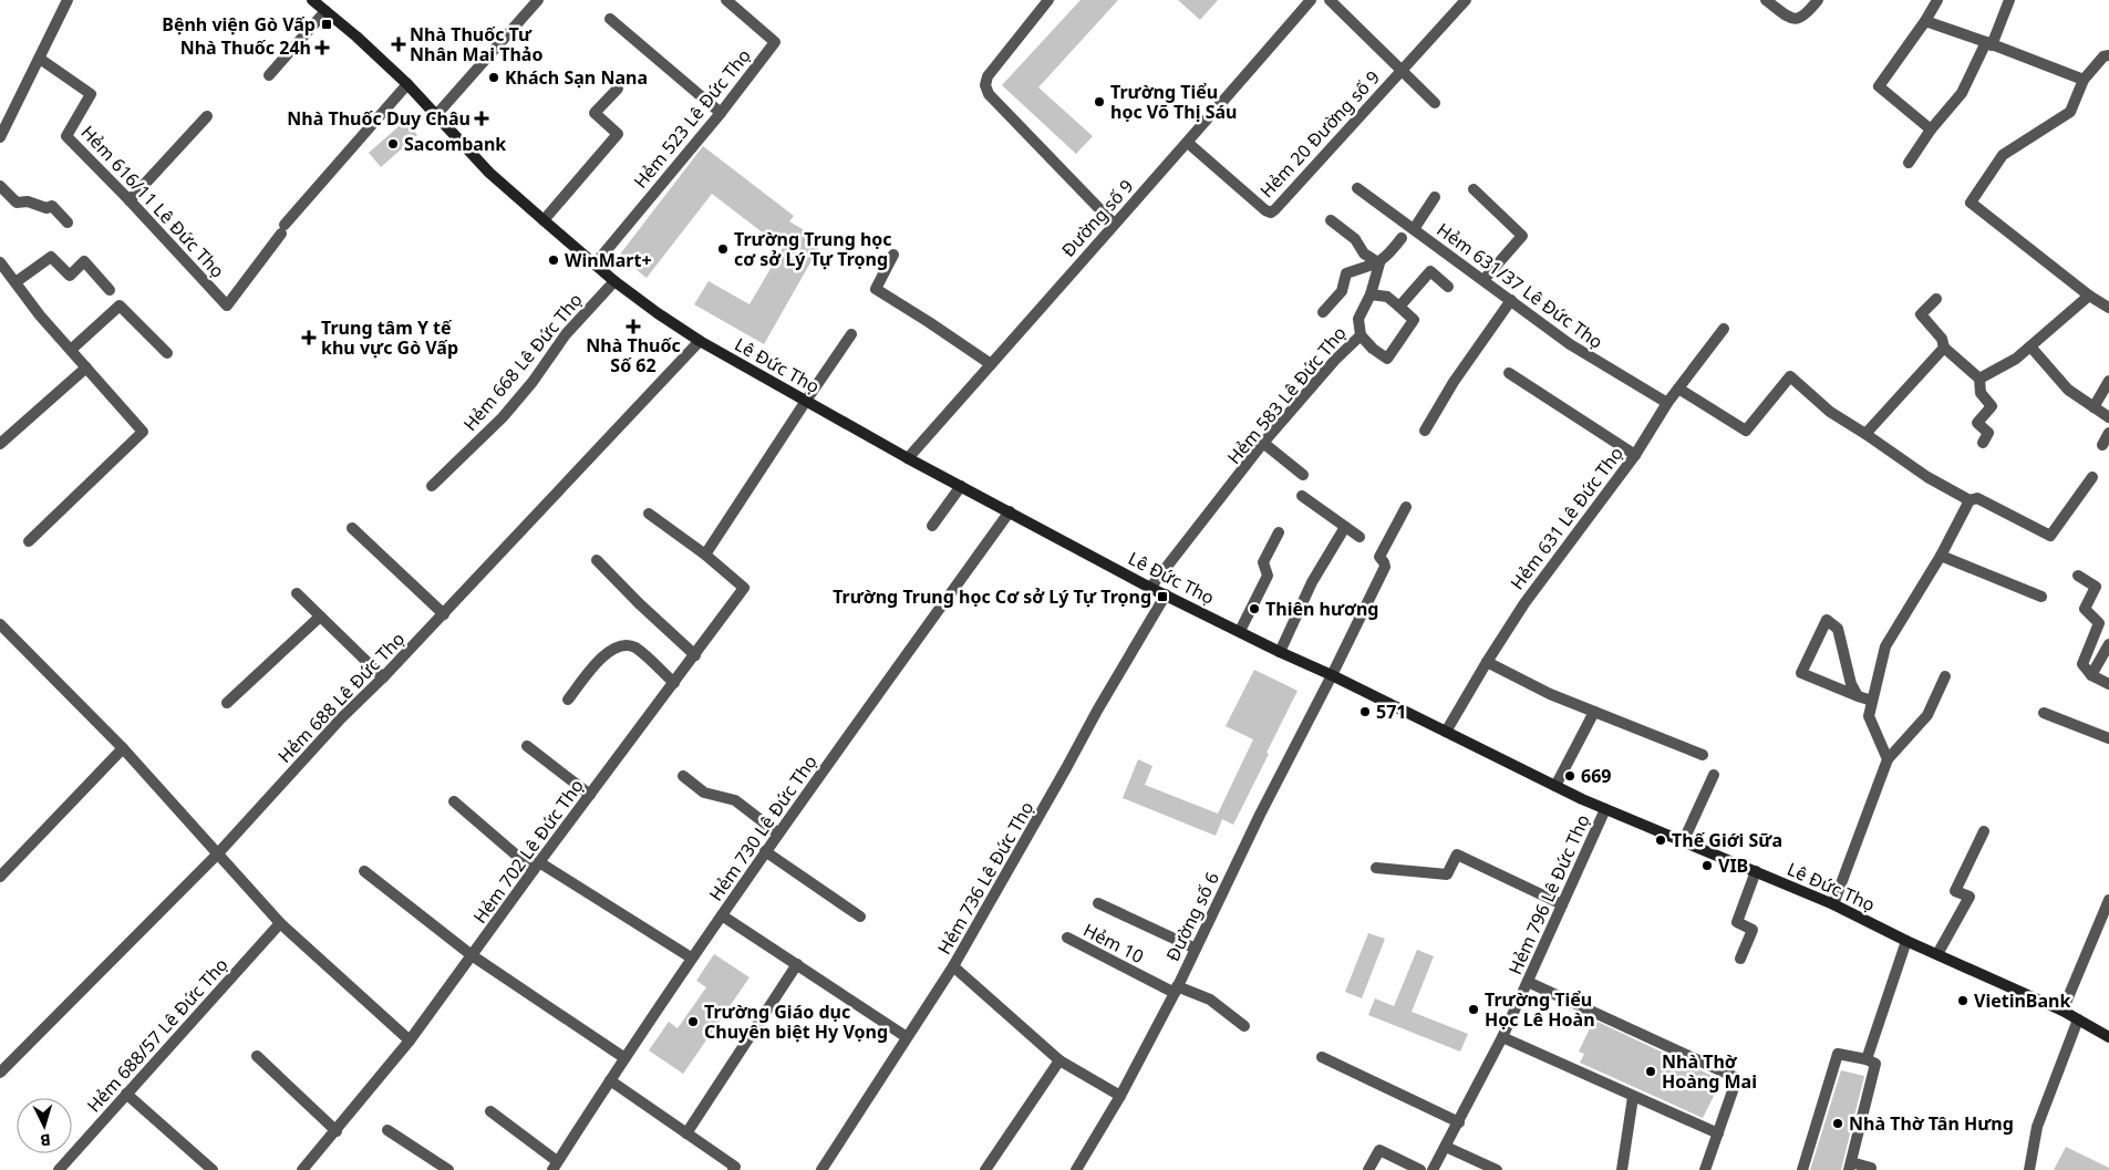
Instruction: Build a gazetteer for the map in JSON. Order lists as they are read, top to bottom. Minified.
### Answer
{"streets":{"main road":["Lê Đức Thọ"],"street":["Hẻm 523 Lê Đức Thọ","Hẻm 20 Đường số 9","Hẻm 616/11 Lê Đức Thọ","Đường số 9","Hẻm 631/37 Lê Đức Thọ","Hẻm 668 Lê Đức Thọ","Hẻm 583 Lê Đức Thọ","Hẻm 631 Lê Đức Thọ","Hẻm 688 Lê Đức Thọ","Hẻm 730 Lê Đức Thọ","Hẻm 702 Lê Đức Thọ","Hẻm 736 Lê Đức Thọ","Hẻm 796 Lê Đức Thọ","Đường số 6","Hẻm 10","Hẻm 688/57 Lê Đức Thọ"]},"crossings":[["Hẻm 523 Lê Đức Thọ","Lê Đức Thọ"],["Hẻm 20 Đường số 9","Đường số 9"],["Hẻm 616/11 Lê Đức Thọ","Lê Đức Thọ"],["Đường số 9","Lê Đức Thọ"],["Hẻm 631/37 Lê Đức Thọ","Hẻm 631 Lê Đức Thọ"],["Hẻm 668 Lê Đức Thọ","Lê Đức Thọ"],["Lê Đức Thọ","Hẻm 583 Lê Đức Thọ"],["Lê Đức Thọ","Hẻm 631 Lê Đức Thọ"],["Lê Đức Thọ","Hẻm 688 Lê Đức Thọ"],["Lê Đức Thọ","Hẻm 730 Lê Đức Thọ"],["Lê Đức Thọ","Hẻm 736 Lê Đức Thọ"],["Lê Đức Thọ","Hẻm 796 Lê Đức Thọ"],["Lê Đức Thọ","Đường số 6"],["Đường số 6","Hẻm 10"]],"places":{"transit":["Bệnh viện Gò Vấp","Trường Trung học Cơ sở Lý Tự Trọng"],"health":["Nhà Thuốc Tư Nhân Mai Thảo","Nhà Thuốc 24h","Nhà Thuốc Duy Châu","Nhà Thuốc Số 62","Trung tâm Y tế khu vực Gò Vấp"],"other":["Khách Sạn Nana","Trường Tiểu học Võ Thị Sáu","Sacombank","Trường Trung học cơ sở Lý Tự Trọng","WinMart+","Thiên hương","571","669","Thế Giới Sữa","VIB","VietinBank","Trường Tiểu Học Lê Hoàn","Trường Giáo dục Chuyên biệt Hy Vọng","Nhà Thờ Hoàng Mai","Nhà Thờ Tân Hưng"]},"north":"bottom"}
